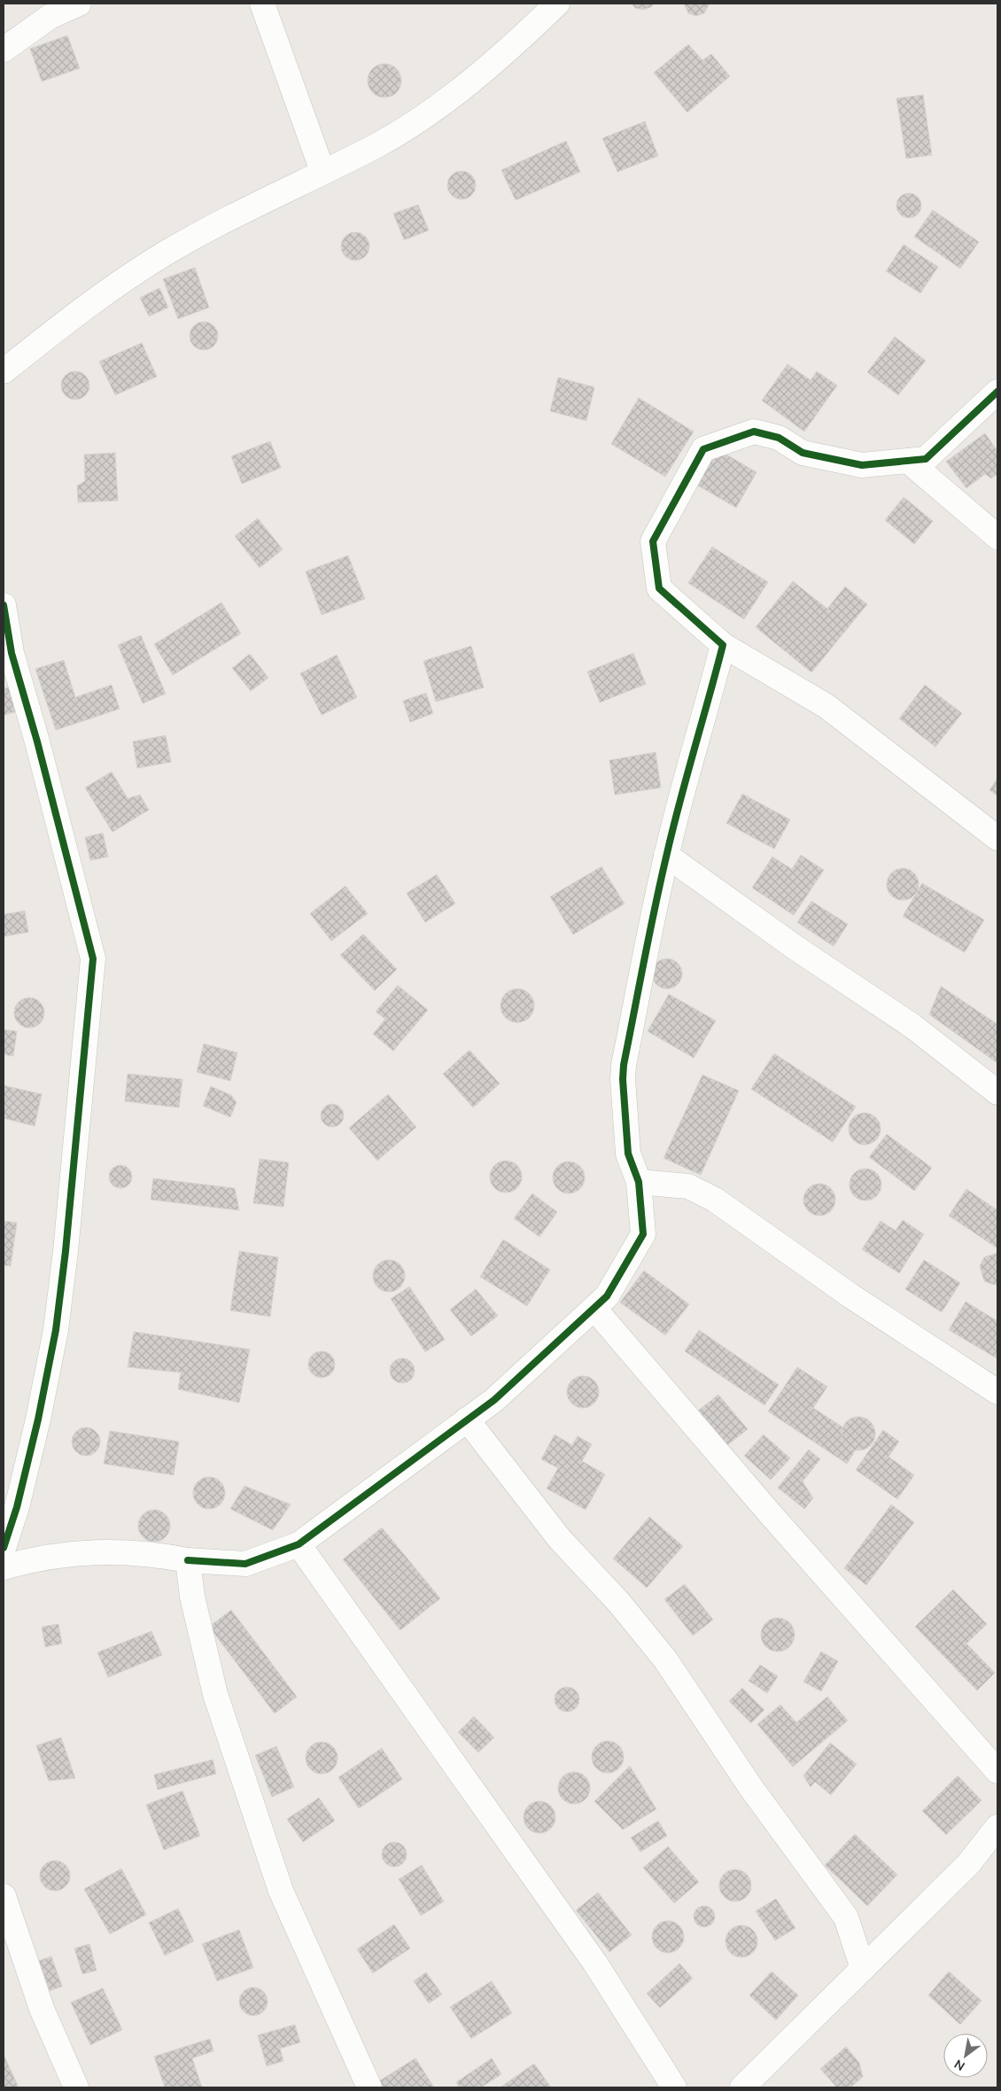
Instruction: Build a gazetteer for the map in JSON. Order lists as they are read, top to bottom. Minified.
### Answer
{"north":"bottom left"}
